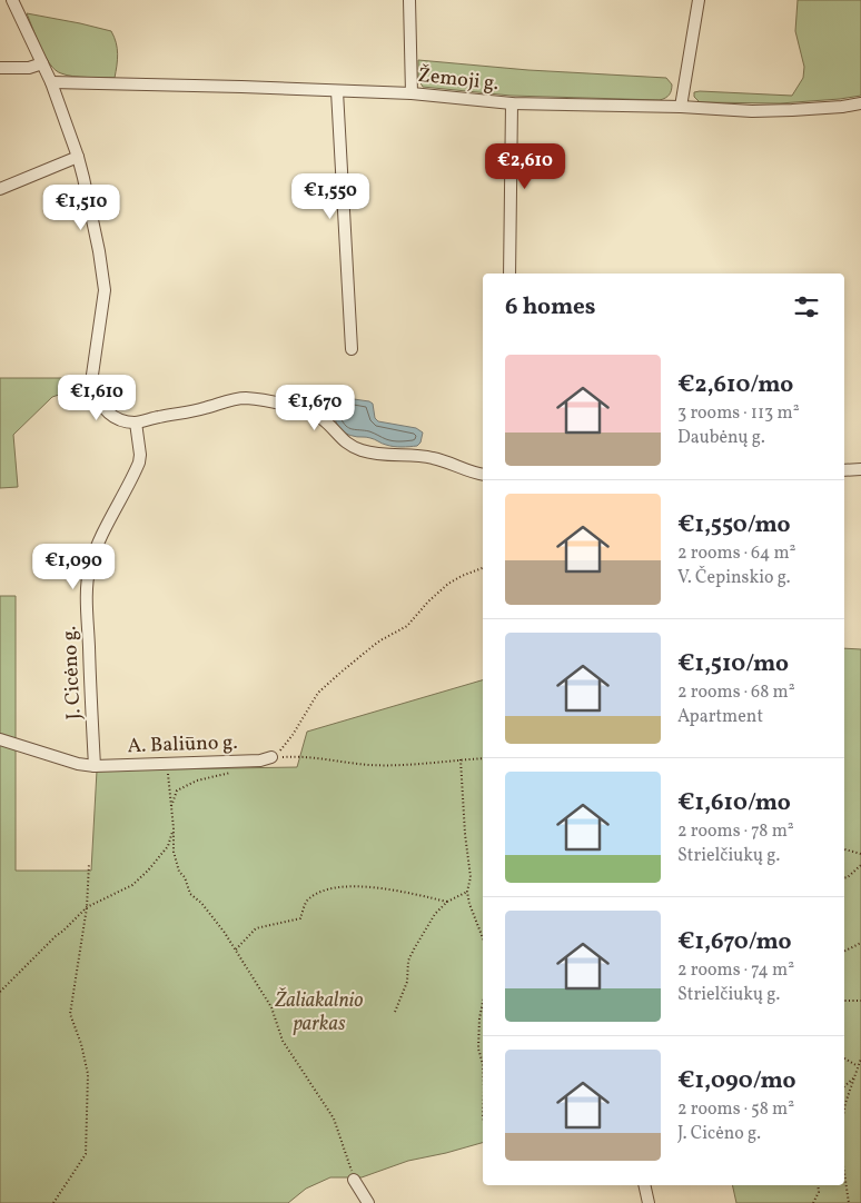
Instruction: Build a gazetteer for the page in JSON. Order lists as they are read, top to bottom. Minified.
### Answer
{"streets":{"street":["Žemoji g.","J. Cicėno g.","A. Baliūno g."]},"crossings":[["J. Cicėno g.","A. Baliūno g."]],"parks":["Žaliakalnio parkas"],"page":{"price":["€2,610","€1,550","€1,510","€1,610","€1,670","€1,090"],"heading":"6 homes","list":[{"name":"€2,610/mo","note":"3 rooms · 113 m² · Daubėnų g."},{"name":"€1,550/mo","note":"2 rooms · 64 m² · V. Čepinskio g."},{"name":"€1,510/mo","note":"2 rooms · 68 m² · Apartment"},{"name":"€1,610/mo","note":"2 rooms · 78 m² · Strielčiukų g."},{"name":"€1,670/mo","note":"2 rooms · 74 m² · Strielčiukų g."},{"name":"€1,090/mo","note":"2 rooms · 58 m² · J. Cicėno g."}]}}
